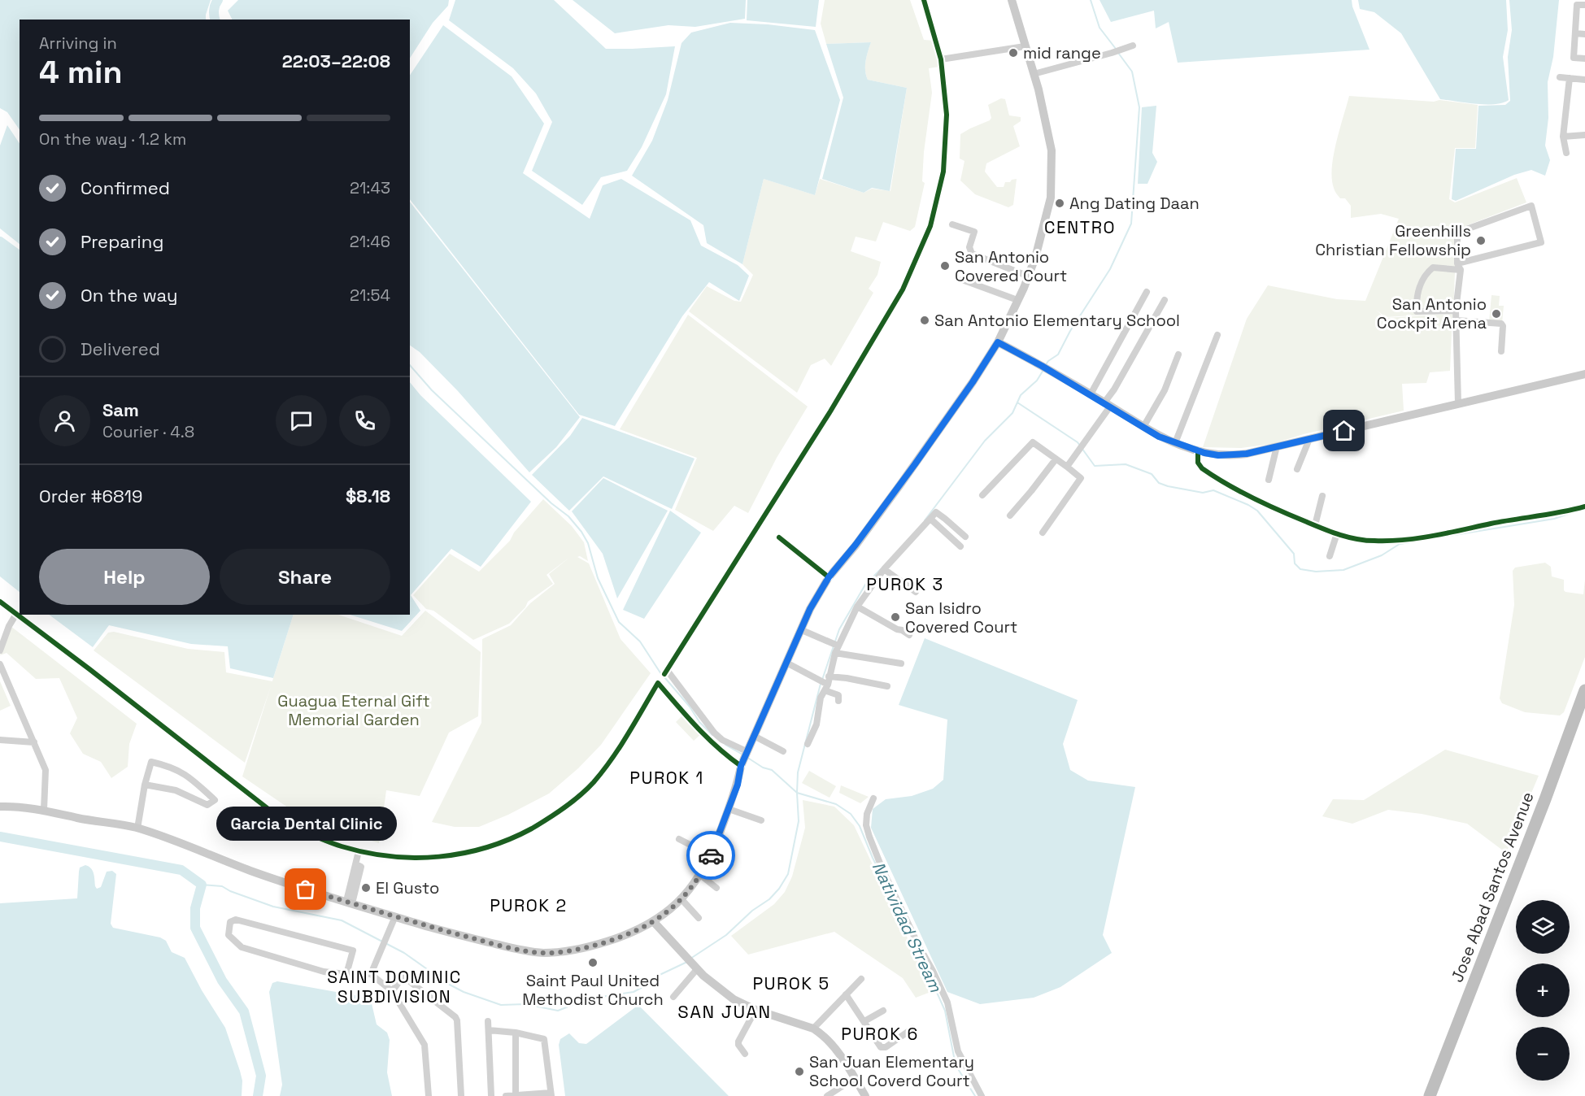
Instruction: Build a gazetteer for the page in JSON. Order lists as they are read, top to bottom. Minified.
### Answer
{"streets":{"highway":["Jose Abad Santos Avenue"]},"districts":["CENTRO","PUROK 3","PUROK 1","PUROK 2","SAINT DOMINIC SUBDIVISION","PUROK 5","SAN JUAN","PUROK 6"],"water":["Natividad Stream"],"parks":["Guagua Eternal Gift Memorial Garden"],"places":["mid range","Ang Dating Daan","Greenhills Christian Fellowship","San Antonio Covered Court","San Antonio Cockpit Arena","San Antonio Elementary School","San Isidro Covered Court","El Gusto","Garcia Dental Clinic","Saint Paul United Methodist Church","San Juan Elementary School Coverd Court"],"page":{"heading":["4 min","Arriving in","22:03–22:08"],"panel":["Sam","Courier · 4.8","Order #6819","$8.18"],"bar":"On the way · 1.2 km","list":[["Confirmed","21:43"],["Preparing","21:46"],["On the way","21:54"],"Delivered"],"buttons":["Help","Share"],"bubble":"Garcia Dental Clinic","map_buttons":["+","−"]}}
